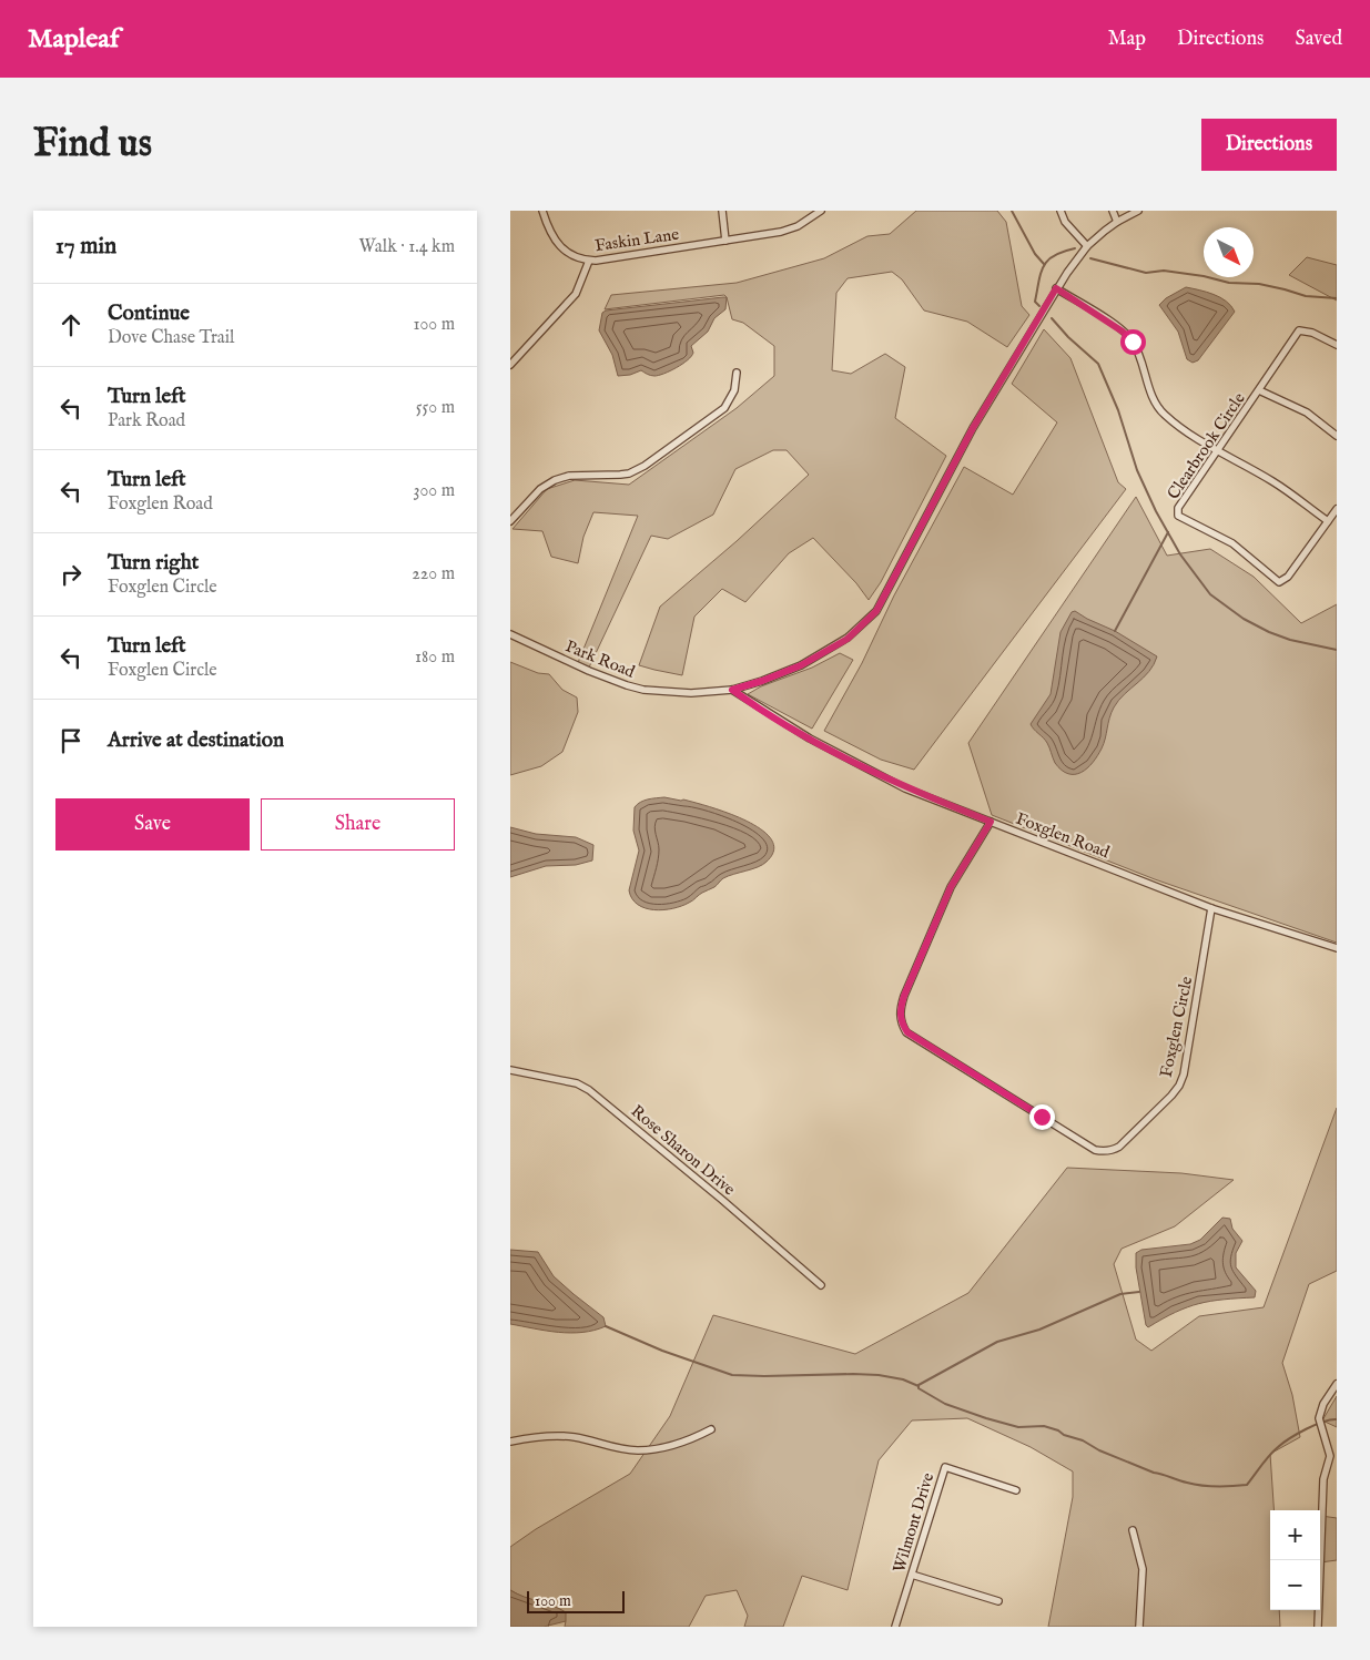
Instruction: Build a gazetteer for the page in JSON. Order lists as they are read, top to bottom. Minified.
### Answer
{"streets":{"street":["Faskin Lane","Clearbrook Circle","Park Road","Foxglen Road","Foxglen Circle","Rose Sharon Drive","Wilmont Drive"]},"crossings":[["Park Road","Foxglen Road"],["Foxglen Road","Foxglen Circle"]],"scale_bar":"100 m","north":"bottom right","page":{"header":"Mapleaf","nav":["Map","Directions","Saved"],"buttons":["Directions",["Save","Share"]],"title":"Find us","heading":["17 min","Walk · 1.4 km"],"list":[["Continue","Dove Chase Trail","100 m"],["Turn left","Park Road","550 m"],["Turn left","Foxglen Road","300 m"],["Turn right","Foxglen Circle","220 m"],["Turn left","Foxglen Circle","180 m"],"Arrive at destination"],"map_buttons":["+","−"],"scale":"100 m"}}
